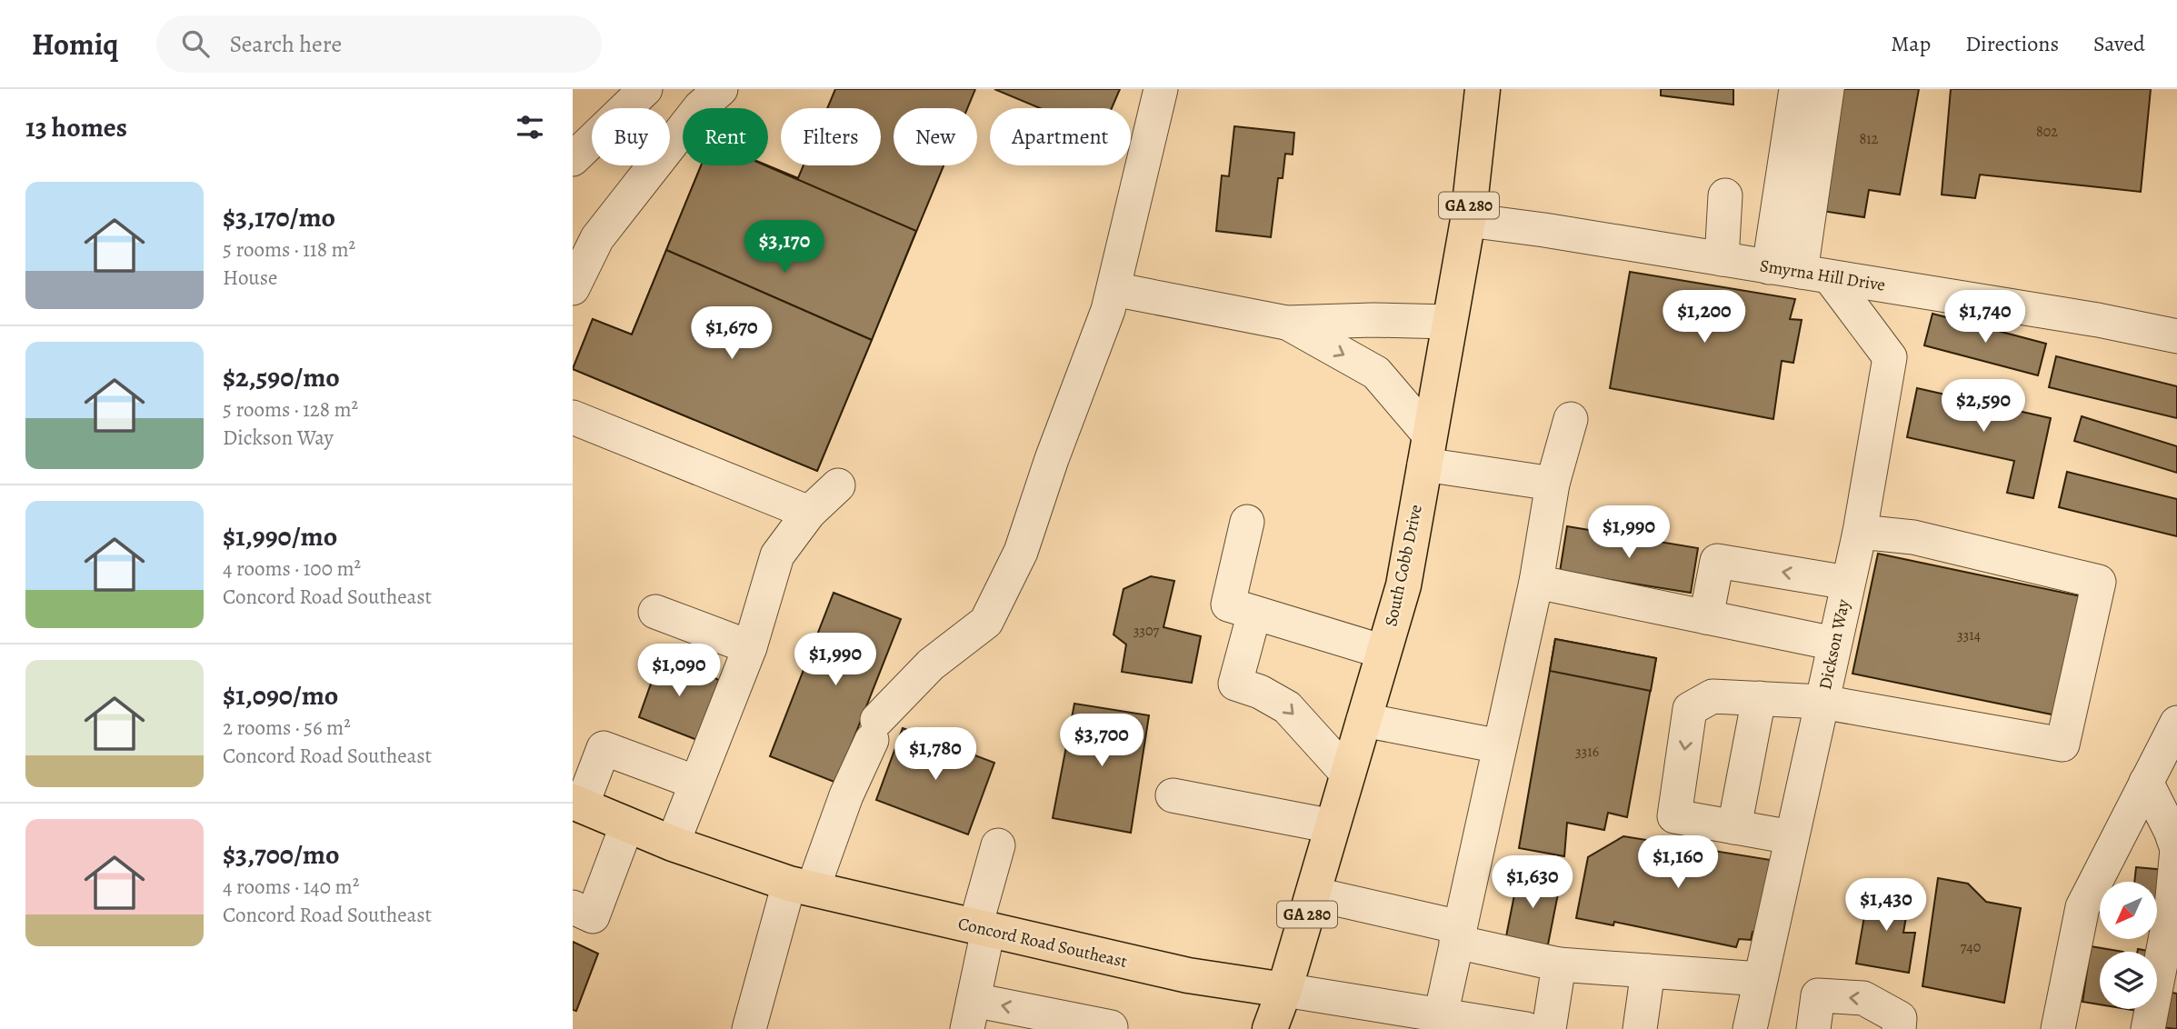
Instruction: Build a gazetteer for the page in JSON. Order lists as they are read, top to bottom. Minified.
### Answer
{"streets":{"main road":["GA 280","South Cobb Drive","Concord Road Southeast"],"street":["Smyrna Hill Drive","Dickson Way"]},"crossings":[["Smyrna Hill Drive","South Cobb Drive"],["Smyrna Hill Drive","Dickson Way"],["South Cobb Drive","Concord Road Southeast"]],"house_numbers":["802","812","3307","3314","3316","740"],"north":"bottom left","page":{"header":"Homiq","search":"Search here","nav":["Map","Directions","Saved"],"heading":"13 homes","chip":["Buy","Rent","Filters","New","Apartment"],"list":[{"name":"$3,170/mo","note":"5 rooms · 118 m² · House"},{"name":"$2,590/mo","note":"5 rooms · 128 m² · Dickson Way"},{"name":"$1,990/mo","note":"4 rooms · 100 m² · Concord Road Southeast"},{"name":"$1,090/mo","note":"2 rooms · 56 m² · Concord Road Southeast"},{"name":"$3,700/mo","note":"4 rooms · 140 m² · Concord Road Southeast"}],"price":["$3,170","$1,200","$1,740","$1,670","$2,590","$1,990","$1,990","$1,090","$3,700","$1,780","$1,160","$1,630","$1,430"]}}
